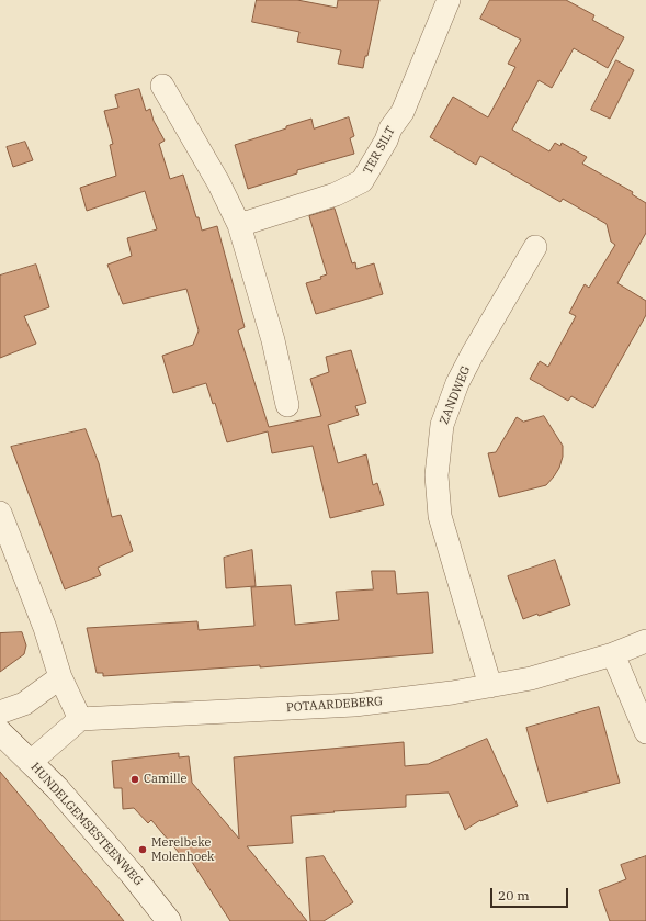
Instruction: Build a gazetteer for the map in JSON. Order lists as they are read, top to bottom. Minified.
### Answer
{"streets":{"main road":["HUNDELGEMSESTEENWEG"],"street":["TER SILT","ZANDWEG","POTAARDEBERG"]},"crossings":[["ZANDWEG","POTAARDEBERG"]],"places":["Camille","Merelbeke Molenhoek"],"scale_bar":"20 m"}
